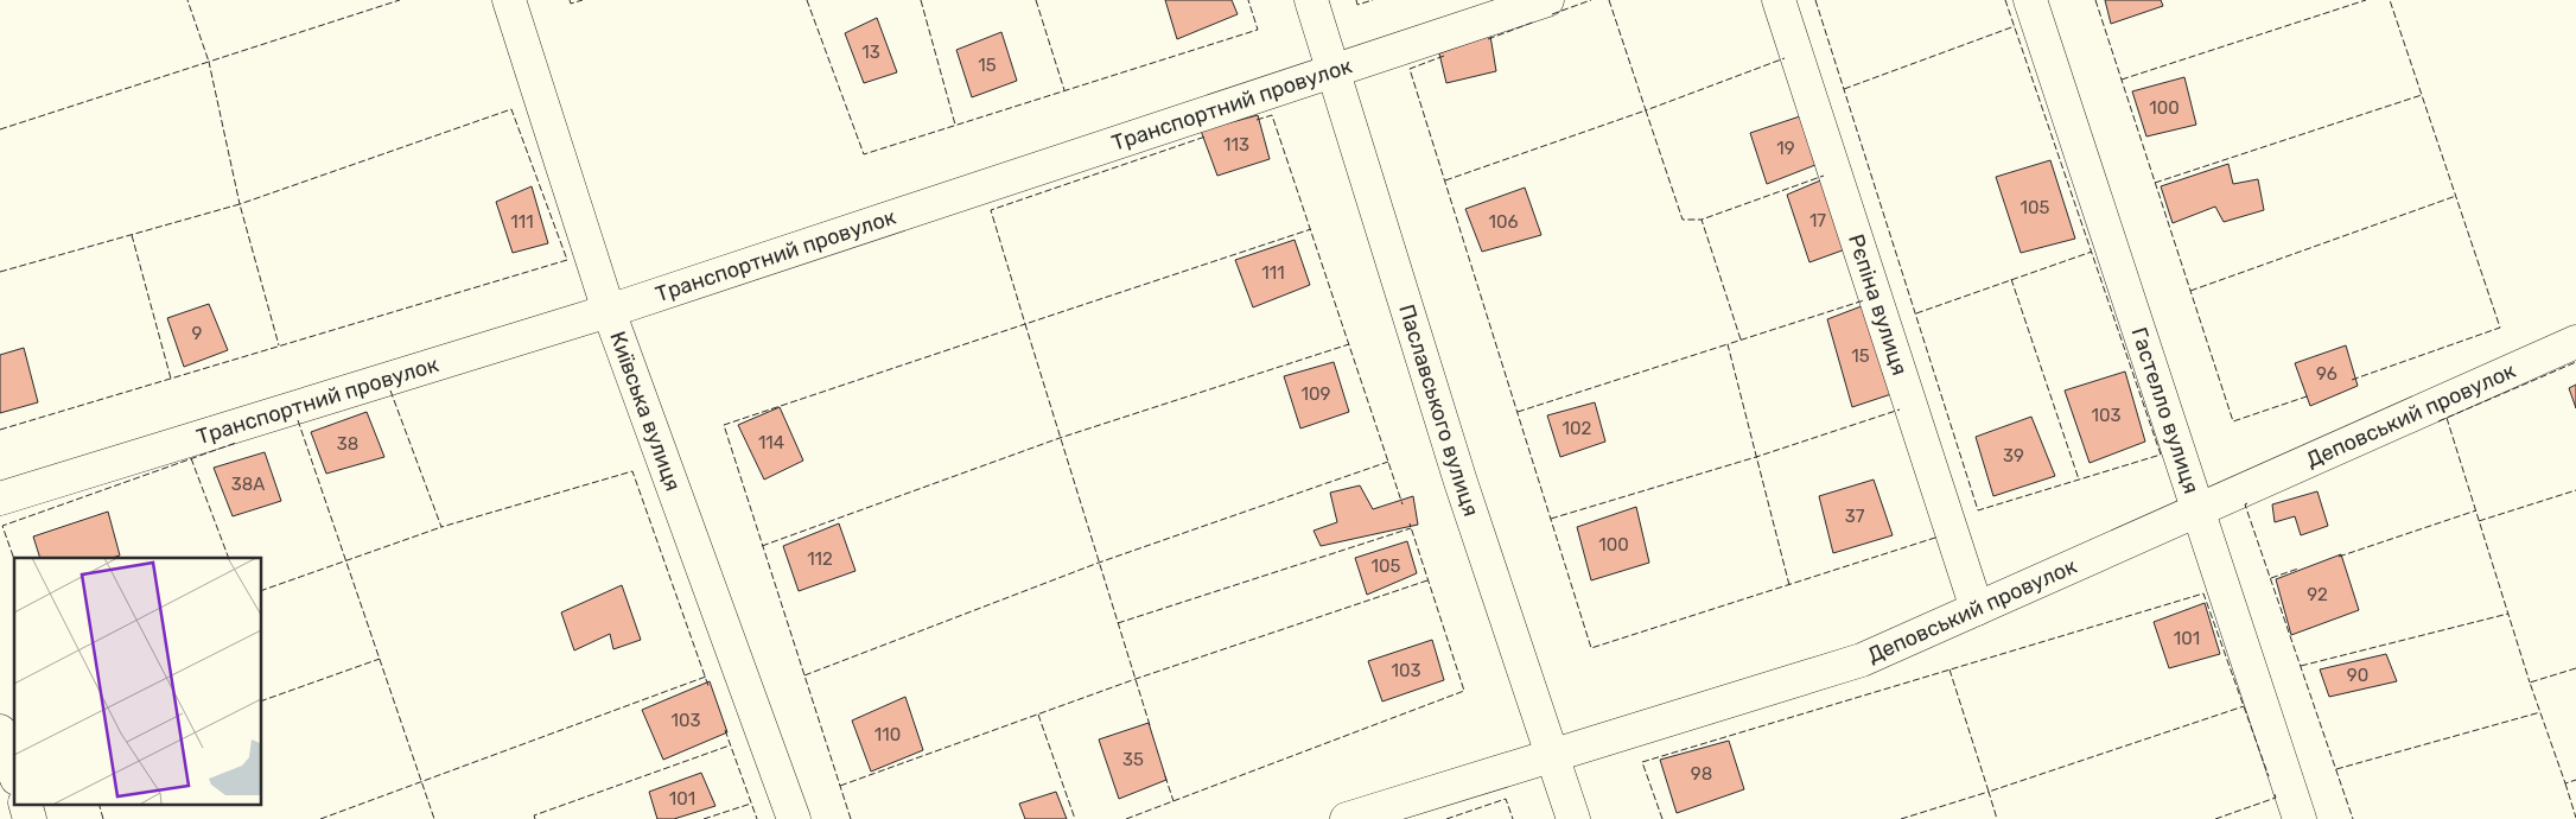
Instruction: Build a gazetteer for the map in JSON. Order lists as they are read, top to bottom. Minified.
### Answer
{"streets":{"street":["Транспортний провулок","Рєпіна вулиця","Гастелло вулиця","Паславського вулиця","Київська вулиця","Деповський провулок"]},"crossings":[["Транспортний провулок","Паславського вулиця"],["Транспортний провулок","Київська вулиця"],["Рєпіна вулиця","Деповський провулок"],["Гастелло вулиця","Деповський провулок"],["Паславського вулиця","Деповський провулок"]],"house_numbers":["13","15","100","113","19","105","17","111","106","111","9","15","96","109","103","102","114","38","39","38А","37","100","112","105","92","101","103","90","103","110","35","98","101"]}
